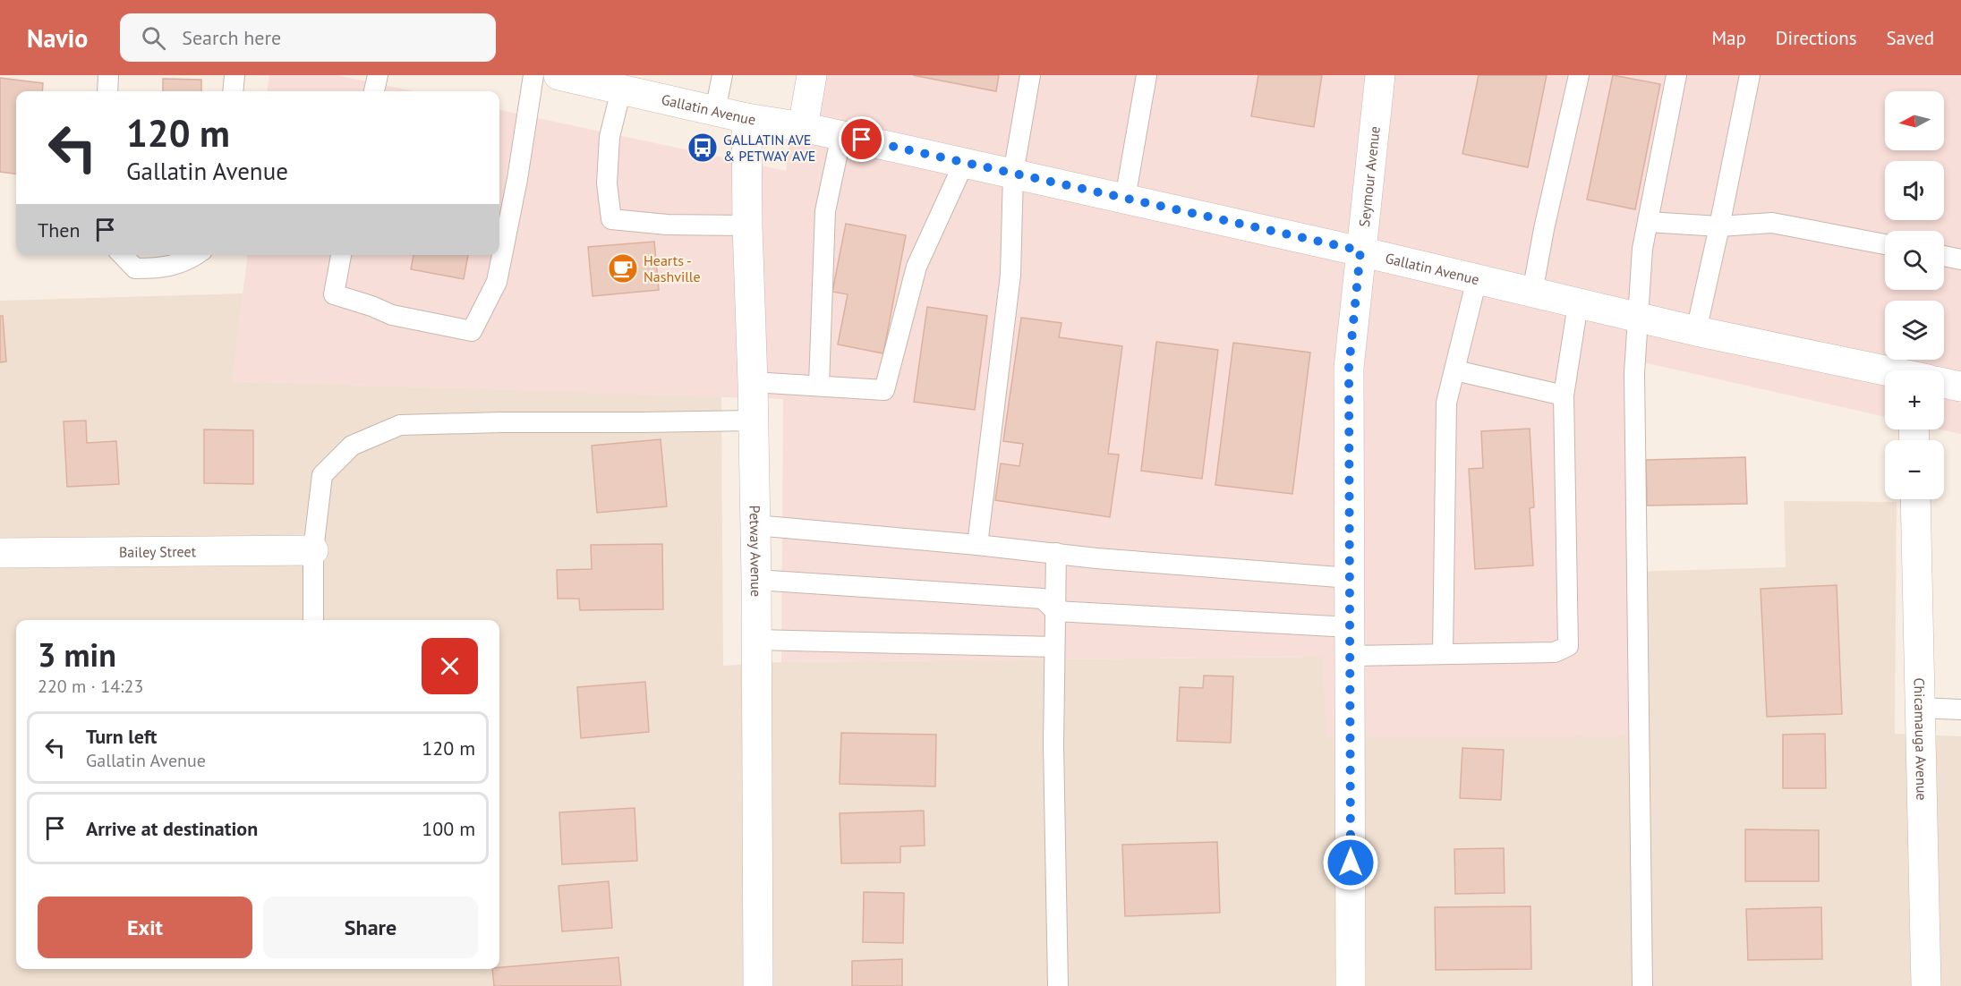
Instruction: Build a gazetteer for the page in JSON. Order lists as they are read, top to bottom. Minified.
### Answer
{"streets":{"street":["Gallatin Avenue","Seymour Avenue","Bailey Street","Petway Avenue","Chicamauga Avenue"]},"crossings":[["Gallatin Avenue","Seymour Avenue"],["Gallatin Avenue","Petway Avenue"]],"places":{"bus stop":["GALLATIN AVE & PETWAY AVE"],"cafe":["Hearts - Nashville"]},"north":"left","page":{"header":"Navio","search":"Search here","nav":["Map","Directions","Saved"],"map_buttons":["+","−"],"turn":["120 m","Gallatin Avenue"],"then":"Then","heading":["3 min","220 m · 14:23"],"list":[{"name":"Turn left","note":"Gallatin Avenue","value":"120 m"},{"name":"Arrive at destination","value":"100 m"}],"buttons":["Exit","Share"]}}
